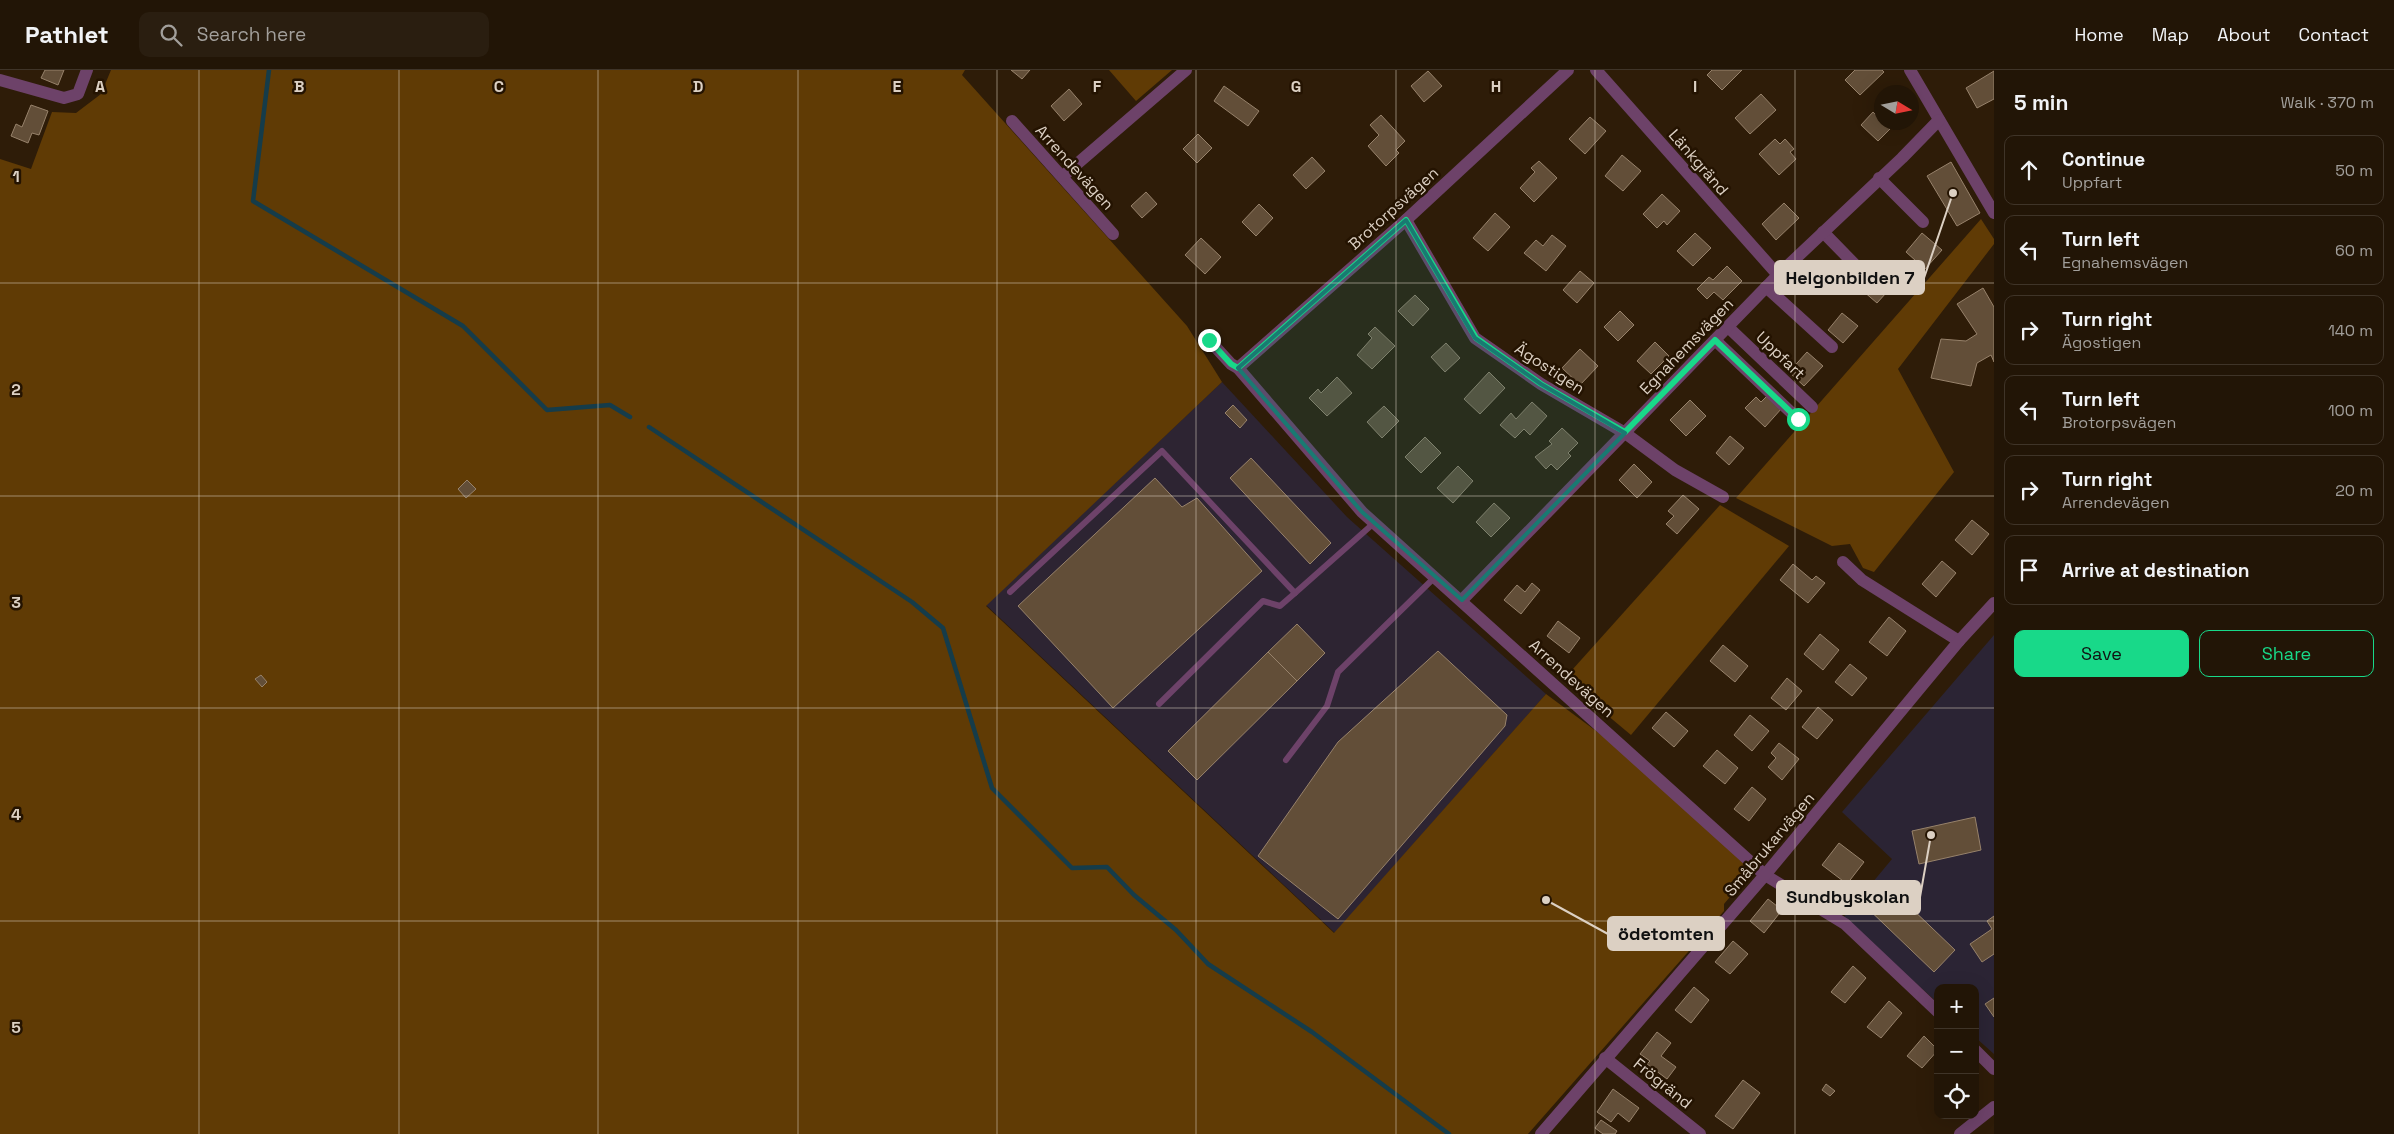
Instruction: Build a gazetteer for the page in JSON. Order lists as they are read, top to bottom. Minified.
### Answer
{"streets":{"street":["Länkgränd","Arrendevägen","Brotorpsvägen","Egnahemsvägen","Uppfart","Ägostigen","Småbrukarvägen","Frögränd"]},"crossings":[["Länkgränd","Egnahemsvägen"],["Arrendevägen","Brotorpsvägen"],["Arrendevägen","Egnahemsvägen"],["Arrendevägen","Småbrukarvägen"],["Brotorpsvägen","Ägostigen"],["Egnahemsvägen","Uppfart"],["Egnahemsvägen","Ägostigen"],["Småbrukarvägen","Frögränd"]],"places":["Helgonbilden 7","Sundbyskolan","ödetomten"],"north":"right","page":{"header":"Pathlet","search":"Search here","nav":["Home","Map","About","Contact"],"heading":["5 min","Walk · 370 m"],"list":[["Continue","Uppfart","50 m"],["Turn left","Egnahemsvägen","60 m"],["Turn right","Ägostigen","140 m"],["Turn left","Brotorpsvägen","100 m"],["Turn right","Arrendevägen","20 m"],"Arrive at destination"],"buttons":["Save","Share"],"map_buttons":["+","−"]},"grid":{"columns":["A","B","C","D","E","F","G","H","I"],"rows":["1","2","3","4","5"]}}
